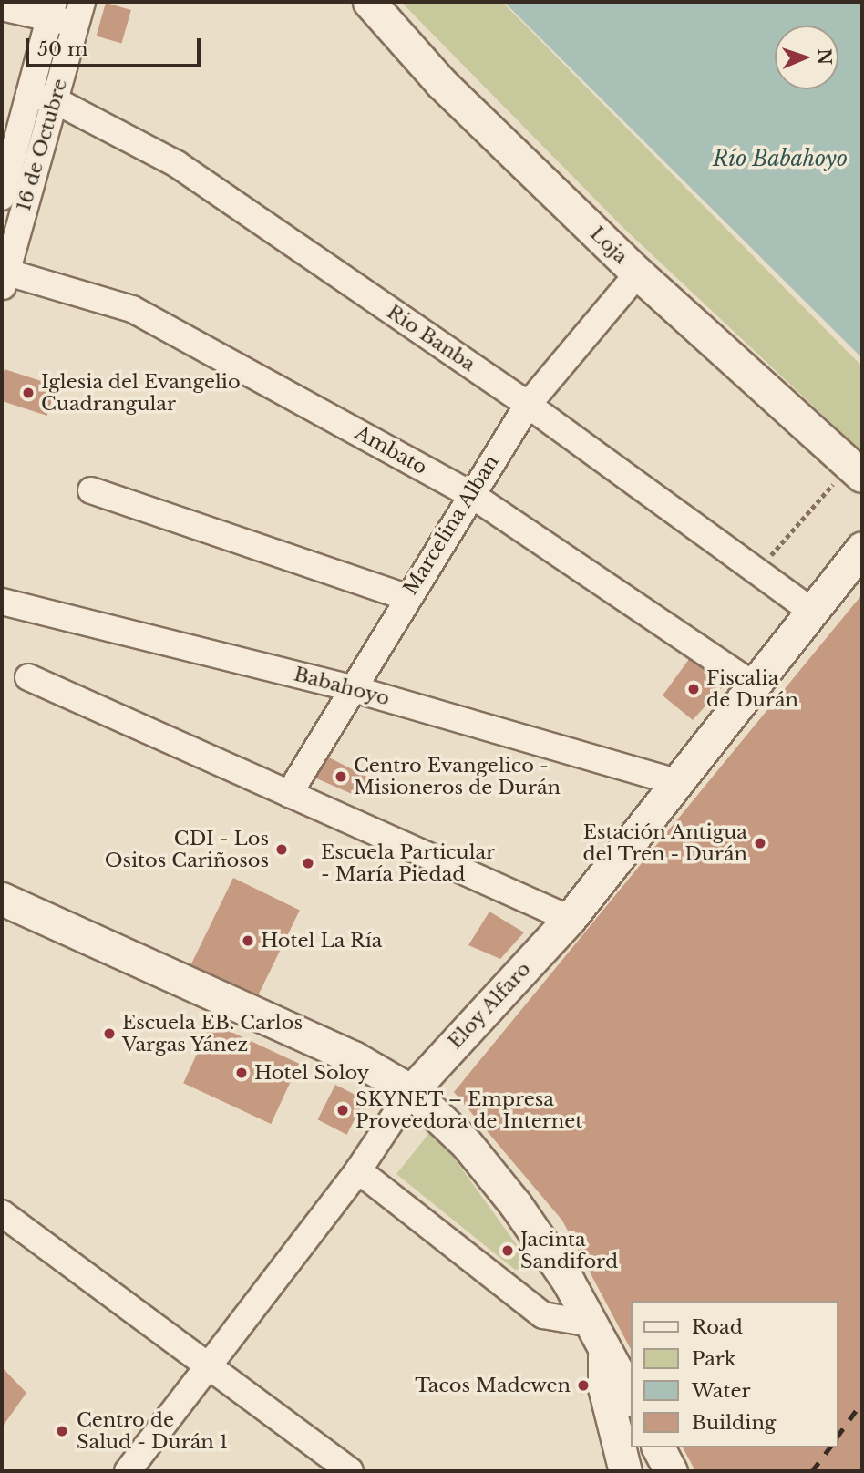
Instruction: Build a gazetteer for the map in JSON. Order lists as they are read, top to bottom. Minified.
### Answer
{"streets":{"street":["16 de Octubre","Loja","Rio Banba","Ambato","Marcelina Alban","Babahoyo","Eloy Alfaro"]},"crossings":[["16 de Octubre","Rio Banba"],["16 de Octubre","Ambato"],["Loja","Marcelina Alban"],["Rio Banba","Marcelina Alban"],["Rio Banba","Eloy Alfaro"],["Ambato","Marcelina Alban"],["Ambato","Eloy Alfaro"],["Marcelina Alban","Babahoyo"],["Babahoyo","Eloy Alfaro"]],"water":["Río Babahoyo"],"places":["Iglesia del Evangelio Cuadrangular","Fiscalia de Durán","Centro Evangelico - Misioneros de Durán","Estación Antigua del Tren - Durán","CDI - Los Ositos Cariñosos","Escuela Particular - María Piedad","Hotel La Ría","Escuela EB. Carlos Vargas Yánez","Hotel Soloy","SKYNET – Empresa Proveedora de Internet","Jacinta Sandiford","Tacos Madcwen","Centro de Salud - Durán 1"],"legend":["Road","Park","Water","Building"],"scale_bar":"50 m","north":"right"}
